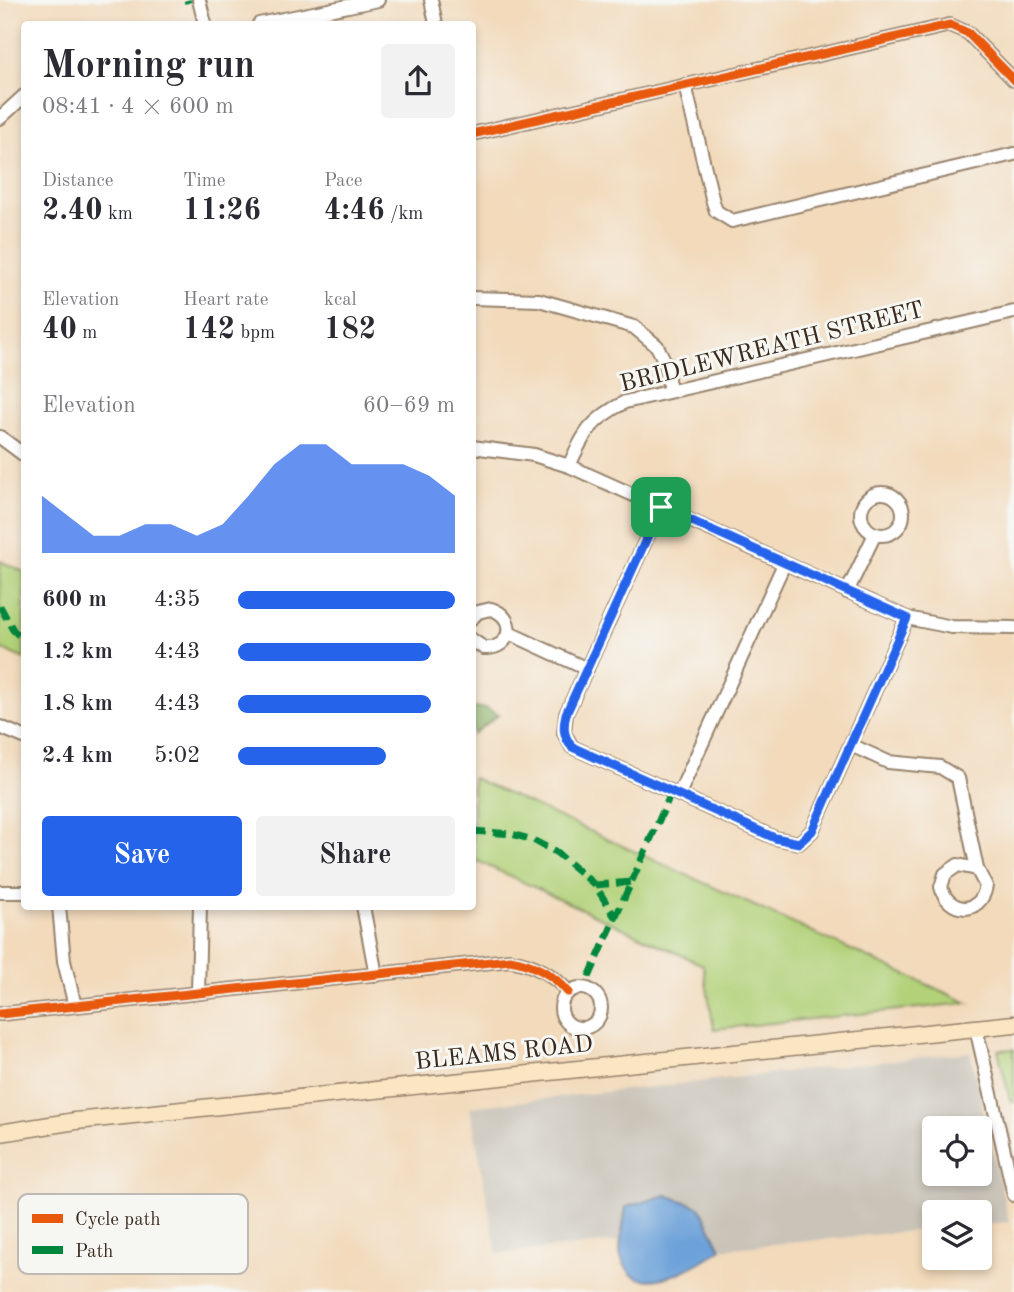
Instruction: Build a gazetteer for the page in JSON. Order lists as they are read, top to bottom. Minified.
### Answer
{"streets":{"main road":["BLEAMS ROAD"],"street":["BRIDLEWREATH STREET"]},"legend":["Cycle path","Path"],"page":{"heading":["Morning run","08:41 · 4 × 600 m"],"stats":[["Distance","2.40 km"],["Time","11:26"],["Pace","4:46 /km"],["Elevation","40 m"],["Heart rate","142 bpm"],["kcal","182"]],"chart":["Elevation","60–69 m"],"list":[{"name":"600 m","note":"4:35"},{"name":"1.2 km","note":"4:43"},{"name":"1.8 km","note":"4:43"},{"name":"2.4 km","note":"5:02"}],"buttons":["Save","Share"]}}
